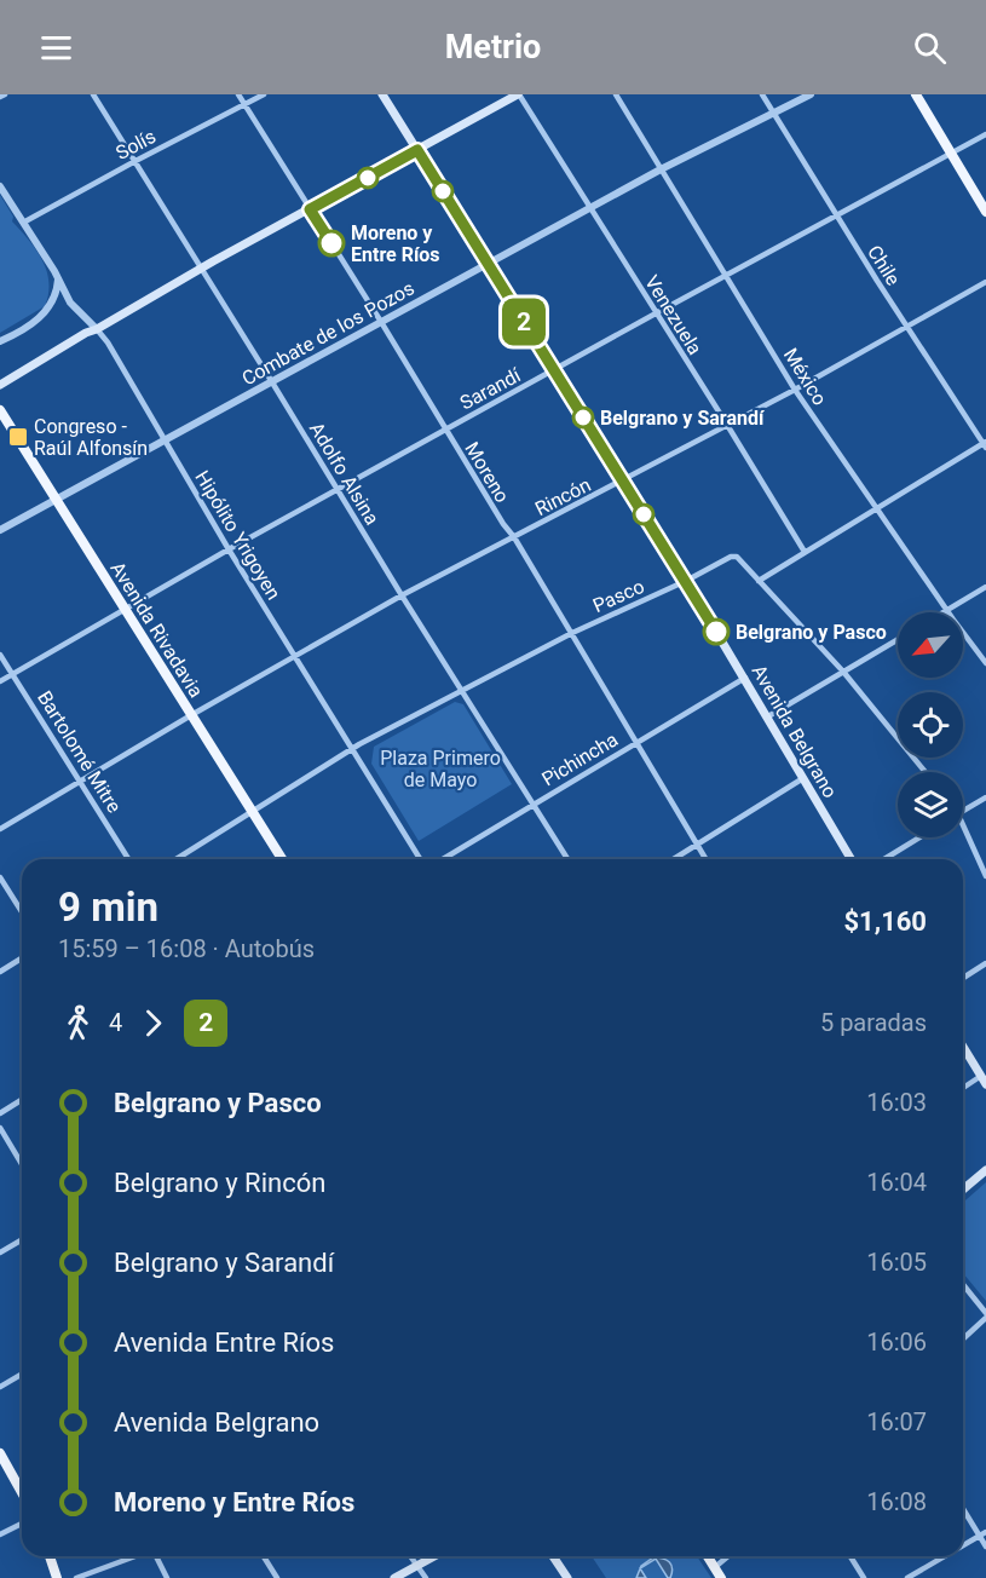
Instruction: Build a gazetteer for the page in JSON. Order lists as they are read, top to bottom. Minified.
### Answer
{"streets":{"main road":["Avenida Rivadavia","Avenida Belgrano"],"street":["Solís","Chile","Venezuela","Combate de los Pozos","México","Sarandí","Moreno","Adolfo Alsina","Rincón","Hipólito Yrigoyen","Pasco","Bartolomé Mitre","Pichincha"]},"crossings":[["Solís","Moreno"],["Solís","Adolfo Alsina"],["Solís","Hipólito Yrigoyen"],["Chile","Combate de los Pozos"],["Chile","Sarandí"],["Chile","Rincón"],["Venezuela","Combate de los Pozos"],["Venezuela","Sarandí"],["Venezuela","Rincón"],["Combate de los Pozos","México"],["Combate de los Pozos","Moreno"],["Combate de los Pozos","Adolfo Alsina"],["Combate de los Pozos","Hipólito Yrigoyen"],["Combate de los Pozos","Avenida Rivadavia"],["Combate de los Pozos","Avenida Belgrano"],["México","Sarandí"],["México","Rincón"],["Sarandí","Moreno"],["Sarandí","Adolfo Alsina"],["Sarandí","Hipólito Yrigoyen"],["Sarandí","Avenida Rivadavia"],["Sarandí","Avenida Belgrano"],["Sarandí","Bartolomé Mitre"],["Moreno","Rincón"],["Moreno","Pasco"],["Moreno","Pichincha"],["Adolfo Alsina","Rincón"],["Adolfo Alsina","Pasco"],["Adolfo Alsina","Pichincha"],["Rincón","Hipólito Yrigoyen"],["Rincón","Avenida Rivadavia"],["Rincón","Avenida Belgrano"],["Rincón","Bartolomé Mitre"],["Hipólito Yrigoyen","Pasco"],["Pasco","Avenida Rivadavia"],["Pasco","Avenida Belgrano"],["Avenida Belgrano","Pichincha"]],"parks":["Plaza Primero de Mayo"],"places":{"other":["Moreno y Entre Ríos","Belgrano y Sarandí","Belgrano y Pasco"],"transit":["Congreso - Raúl Alfonsín"]},"lines":["bus line 2"],"north":"bottom left","page":{"header":"Metrio","on_map":"2","heading":["9 min","15:59 – 16:08 · Autobús","$1,160"],"legs":["4","2","5 paradas"],"list":[{"name":"Belgrano y Pasco","value":"16:03"},{"name":"Belgrano y Rincón","value":"16:04"},{"name":"Belgrano y Sarandí","value":"16:05"},{"name":"Avenida Entre Ríos","value":"16:06"},{"name":"Avenida Belgrano","value":"16:07"},{"name":"Moreno y Entre Ríos","value":"16:08"}]}}
